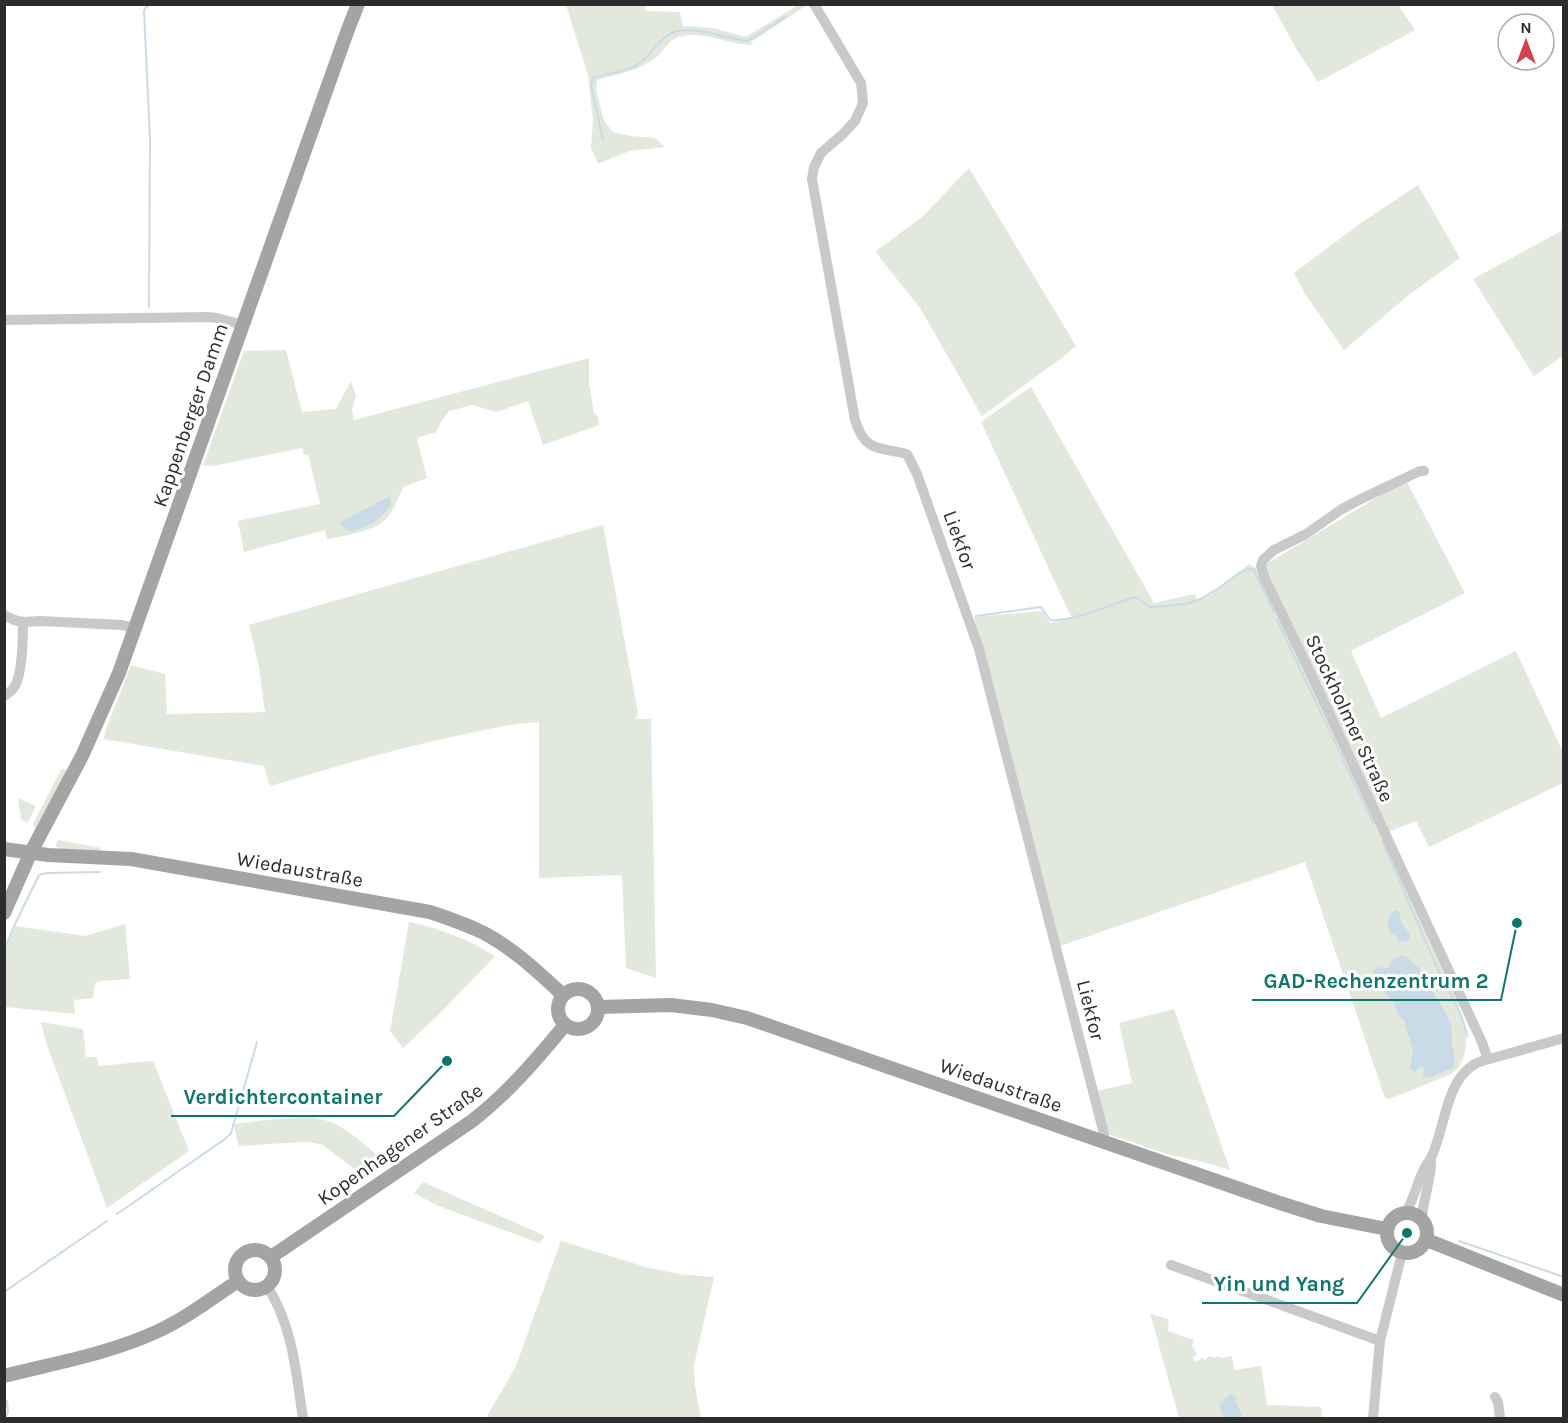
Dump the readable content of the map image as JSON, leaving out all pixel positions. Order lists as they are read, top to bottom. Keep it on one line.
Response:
{"streets":{"main road":["Kappenberger Damm","Wiedaustraße","Kopenhagener Straße"],"street":["Liekfor","Stockholmer Straße"]},"crossings":[["Kappenberger Damm","Wiedaustraße"],["Liekfor","Wiedaustraße"],["Wiedaustraße","Kopenhagener Straße"]],"places":["GAD-Rechenzentrum 2","Verdichtercontainer","Yin und Yang"],"north":"top"}
